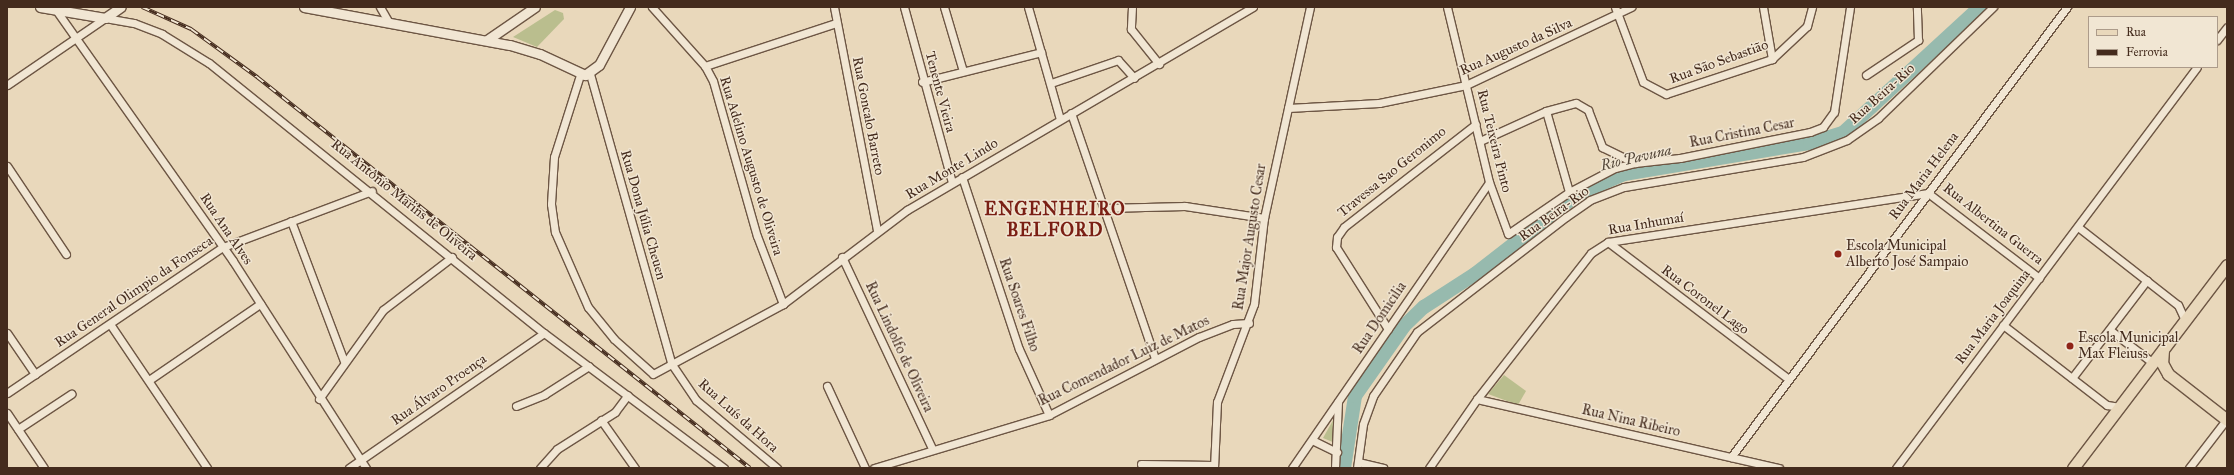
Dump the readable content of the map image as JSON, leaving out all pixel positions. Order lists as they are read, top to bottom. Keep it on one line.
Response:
{"streets":{"main road":["Rua Antônio Marins de Oliveira"],"street":["Rua Augusto da Silva","Rua São Sebastião","Tenente Vieira","Rua Beira-Rio","Rua Goncalo Barreto","Rua Cristina Cesar","Rua Teixeira Pinto","Rua Adelino Augusto de Oliveira","Rua Monte Lindo","Travessa Sao Geronimo","Rua Maria Helena","Rua Dona Júlia Cheuen","Rua Inhumaí","Rua Albertina Guerra","Rua Ana Alves","Rua Major Augusto Cesar","Rua General Olimpio da Fonseca","Rua Coronel Lago","Rua Soares Filho","Rua Maria Joaquina","Rua Domicilia","Rua Lindolfo de Oliveira","Rua Comendador Luiz de Matos","Rua Álvaro Proença","Rua Luís da Hora","Rua Nina Ribeiro"]},"crossings":[["Rua Augusto da Silva","Rua São Sebastião"],["Rua Augusto da Silva","Rua Teixeira Pinto"],["Rua Augusto da Silva","Rua Major Augusto Cesar"],["Tenente Vieira","Rua Monte Lindo"],["Rua Goncalo Barreto","Rua Monte Lindo"],["Rua Cristina Cesar","Rua Teixeira Pinto"],["Rua Teixeira Pinto","Travessa Sao Geronimo"],["Rua Teixeira Pinto","Rua Domicilia"],["Rua Adelino Augusto de Oliveira","Rua Monte Lindo"],["Rua Monte Lindo","Rua Dona Júlia Cheuen"],["Rua Monte Lindo","Rua Soares Filho"],["Rua Monte Lindo","Rua Lindolfo de Oliveira"],["Rua Monte Lindo","Rua Luís da Hora"],["Travessa Sao Geronimo","Rua Domicilia"],["Rua Maria Helena","Rua Inhumaí"],["Rua Maria Helena","Rua Albertina Guerra"],["Rua Maria Helena","Rua Coronel Lago"],["Rua Maria Helena","Rua Nina Ribeiro"],["Rua Antônio Marins de Oliveira","Rua Ana Alves"],["Rua Antônio Marins de Oliveira","Rua General Olimpio da Fonseca"],["Rua Antônio Marins de Oliveira","Rua Álvaro Proença"],["Rua Dona Júlia Cheuen","Rua Luís da Hora"],["Rua Inhumaí","Rua Albertina Guerra"],["Rua Inhumaí","Rua Coronel Lago"],["Rua Inhumaí","Rua Nina Ribeiro"],["Rua Albertina Guerra","Rua Maria Joaquina"],["Rua Ana Alves","Rua General Olimpio da Fonseca"],["Rua Ana Alves","Rua Álvaro Proença"],["Rua Major Augusto Cesar","Rua Comendador Luiz de Matos"],["Rua Soares Filho","Rua Comendador Luiz de Matos"],["Rua Lindolfo de Oliveira","Rua Comendador Luiz de Matos"]],"districts":["ENGENHEIRO BELFORD"],"water":["Rio Pavuna"],"places":["Escola Municipal Alberto José Sampaio","Escola Municipal Max Fleiuss"],"legend":["Rua","Ferrovia"]}
